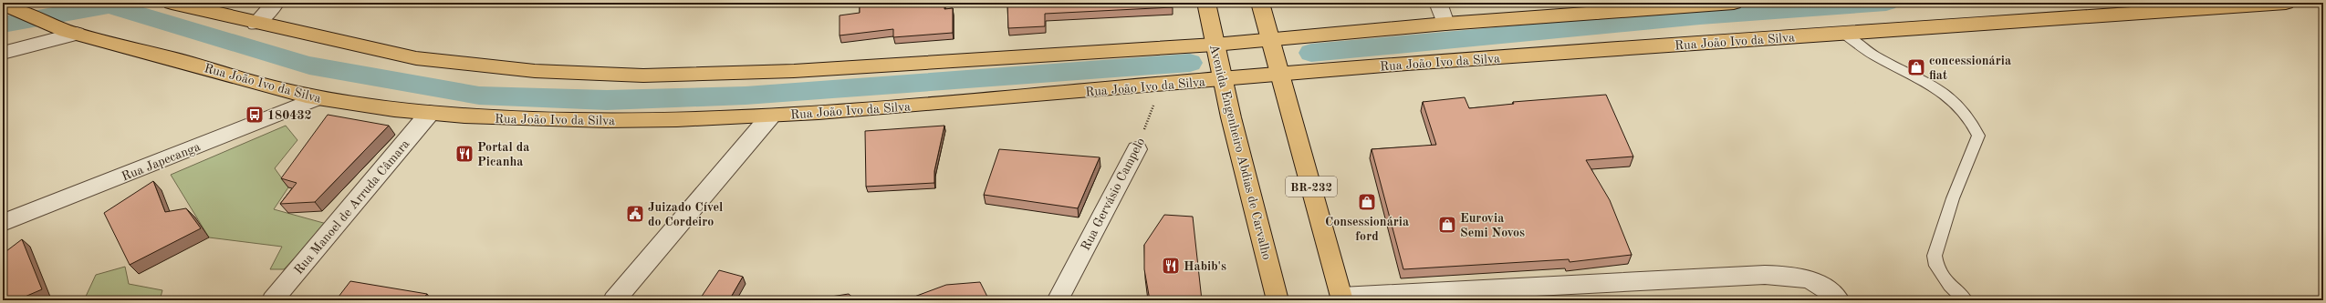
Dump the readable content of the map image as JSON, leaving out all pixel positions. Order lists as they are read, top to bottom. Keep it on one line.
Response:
{"streets":{"main road":["Rua João Ivo da Silva","Avenida Engenheiro Abdias de Carvalho","BR-232"],"street":["Rua Japecanga","Rua Gervásio Campelo","Rua Manoel de Arruda Câmara"]},"crossings":[["Rua João Ivo da Silva","Avenida Engenheiro Abdias de Carvalho"],["Rua João Ivo da Silva","Rua Japecanga"],["Rua João Ivo da Silva","BR-232"],["Rua João Ivo da Silva","Rua Gervásio Campelo"],["Rua João Ivo da Silva","Rua Manoel de Arruda Câmara"]],"places":{"shop":["concessionária fiat","Consessionária ford","Eurovia Semi Novos"],"bus stop":["180432"],"restaurant":["Portal da Picanha","Habib's"],"public building":["Juizado Cível do Cordeiro"]}}
